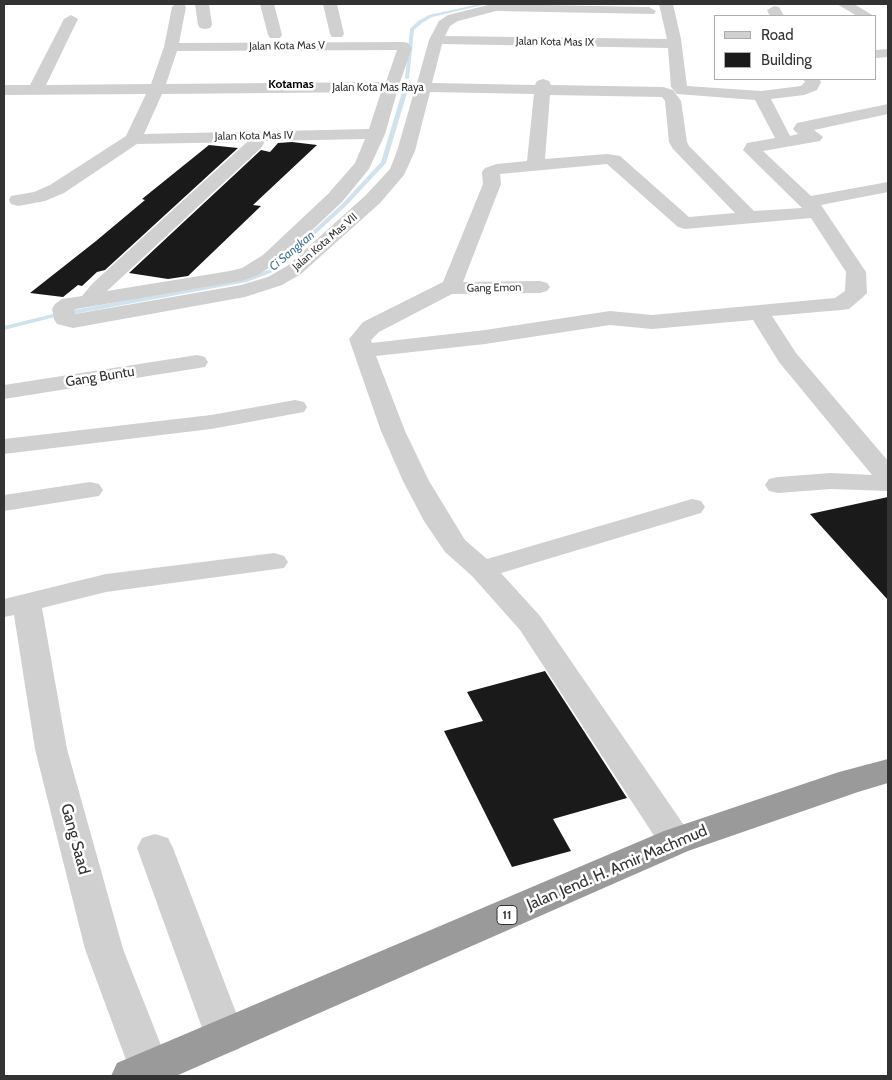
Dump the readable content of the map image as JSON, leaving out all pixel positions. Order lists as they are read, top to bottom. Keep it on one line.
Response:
{"streets":{"highway":["Jalan Jend. H. Amir Machmud","11"],"street":["Jalan Kota Mas IX","Jalan Kota Mas V","Jalan Kota Mas Raya","Jalan Kota Mas IV","Jalan Kota Mas VII","Gang Emon","Gang Buntu","Gang Saad"]},"crossings":[["Jalan Kota Mas IX","Jalan Kota Mas VII"],["Jalan Kota Mas V","Jalan Kota Mas Raya"],["Jalan Kota Mas Raya","Jalan Kota Mas VII"],["Gang Saad","Jalan Jend. H. Amir Machmud"]],"districts":["Kotamas"],"water":["Ci Sangkan"],"legend":["Road","Building"]}
